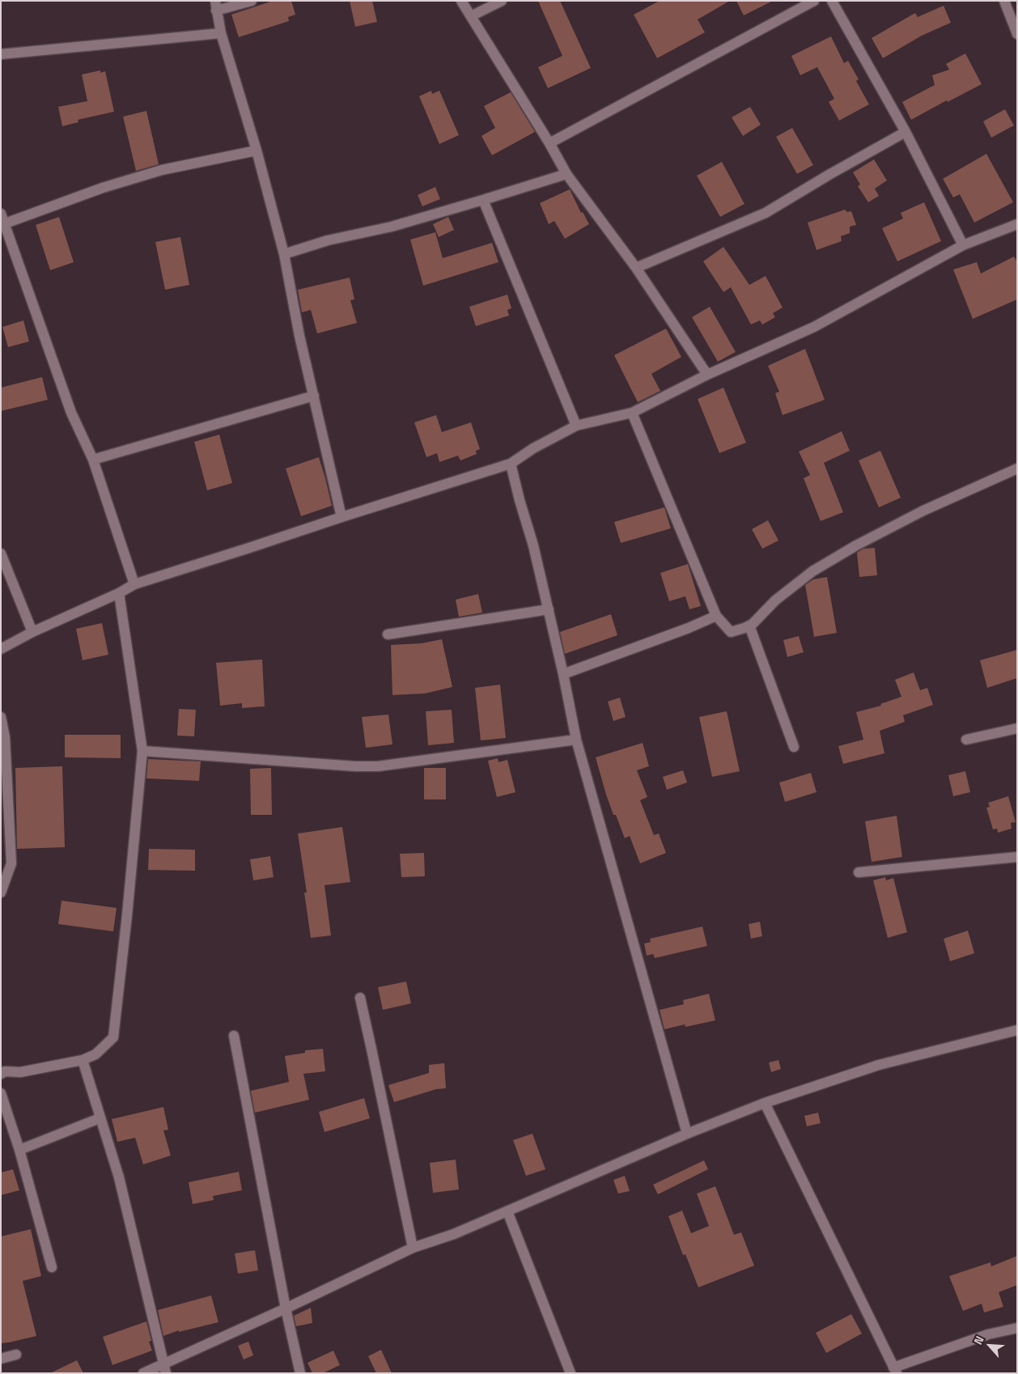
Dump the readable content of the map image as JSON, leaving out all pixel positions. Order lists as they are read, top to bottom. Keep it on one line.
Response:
{"north":"top left"}
